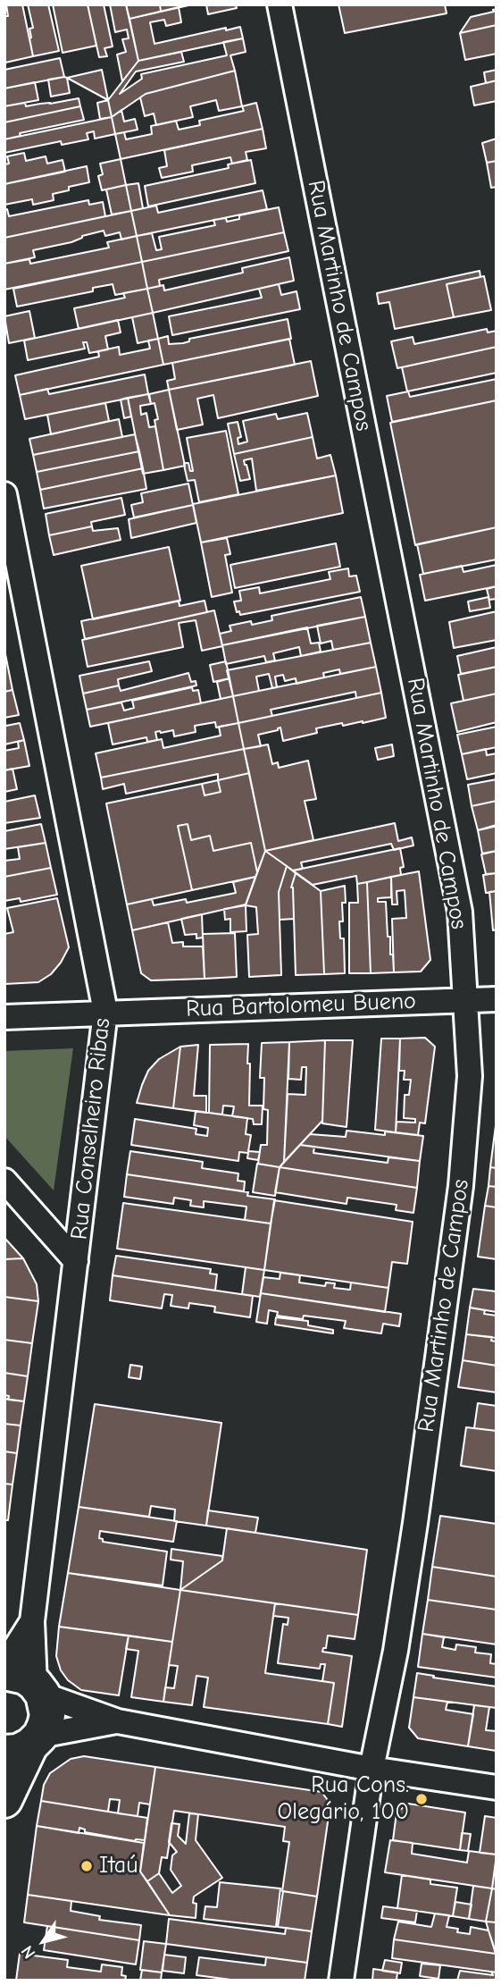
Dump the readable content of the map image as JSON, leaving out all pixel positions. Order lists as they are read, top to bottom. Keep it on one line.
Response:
{"streets":{"street":["Rua Martinho de Campos","Rua Bartolomeu Bueno","Rua Conselheiro Ribas"]},"crossings":[["Rua Martinho de Campos","Rua Bartolomeu Bueno"],["Rua Bartolomeu Bueno","Rua Conselheiro Ribas"]],"places":["Rua Cons. Olegário, 100","Itaú"],"north":"bottom left"}
